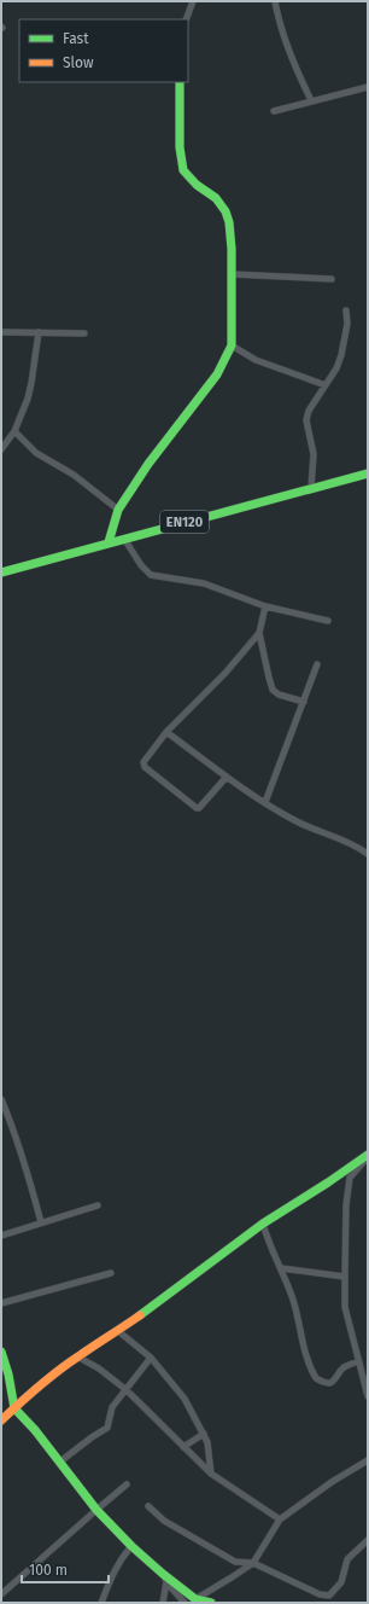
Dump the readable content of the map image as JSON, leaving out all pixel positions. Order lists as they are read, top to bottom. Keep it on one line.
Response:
{"streets":{"main road":["EN120"]},"legend":["Fast","Slow"],"scale_bar":"100 m"}
